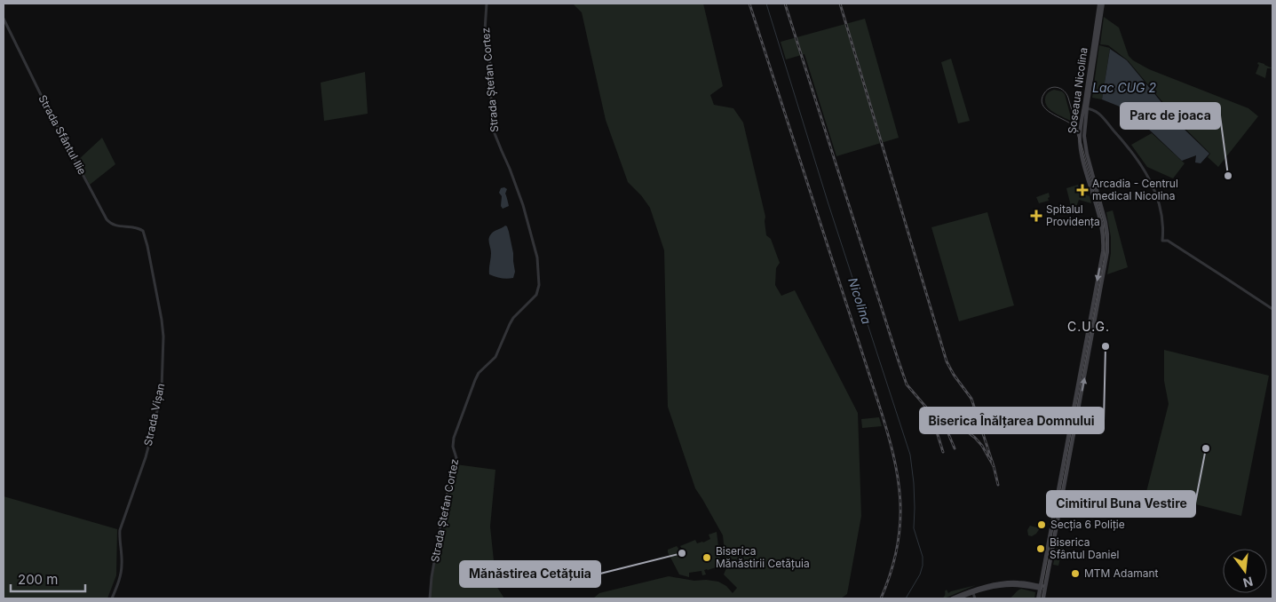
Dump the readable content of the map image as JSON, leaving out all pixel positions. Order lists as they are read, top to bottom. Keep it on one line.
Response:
{"streets":{"main road":["Șoseaua Nicolina"],"street":["Strada Ștefan Cortez","Strada Sfântul Ilie","Strada Vișan"]},"crossings":[["Strada Sfântul Ilie","Strada Vișan"]],"districts":["C.U.G."],"water":["Lac CUG 2","Nicolina"],"places":{"other":["Parc de joaca","Biserica Înălțarea Domnului","Cimitirul Buna Vestire","Secția 6 Poliție","Biserica Sfântul Daniel","Mănăstirea Cetățuia","Biserica Mănăstirii Cetățuia","MTM Adamant"],"health":["Arcadia - Centrul medical Nicolina","Spitalul Providența"]},"scale_bar":"200 m","north":"bottom"}
